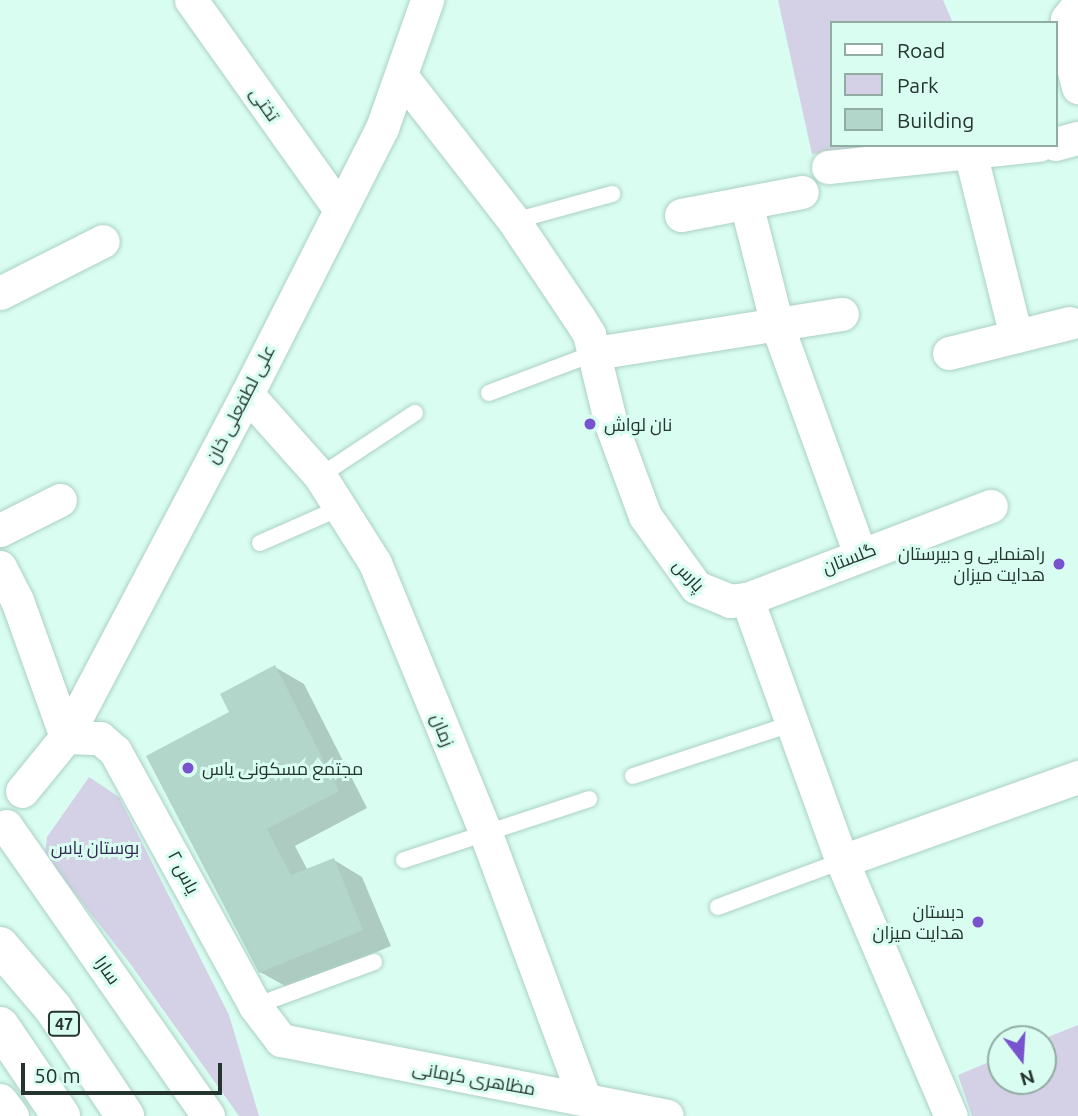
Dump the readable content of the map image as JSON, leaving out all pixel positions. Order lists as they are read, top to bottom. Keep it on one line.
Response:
{"streets":{"highway":["47"],"street":["تختی","علی لطفعلی خان","گلستان","پارس","زمان","یاس ۲","سارا","مظاهری کرمانی"]},"crossings":[["تختی","علی لطفعلی خان"],["علی لطفعلی خان","پارس"],["علی لطفعلی خان","زمان"],["علی لطفعلی خان","یاس ۲"],["گلستان","پارس"],["زمان","مظاهری کرمانی"],["یاس ۲","مظاهری کرمانی"]],"parks":["بوستان یاس"],"places":["نان لواش","راهنمایی و دبیرستان هدایت میزان","مجتمع مسکونی یاس","دبستان هدایت میزان"],"legend":["Road","Park","Building"],"scale_bar":"50 m","north":"bottom"}
